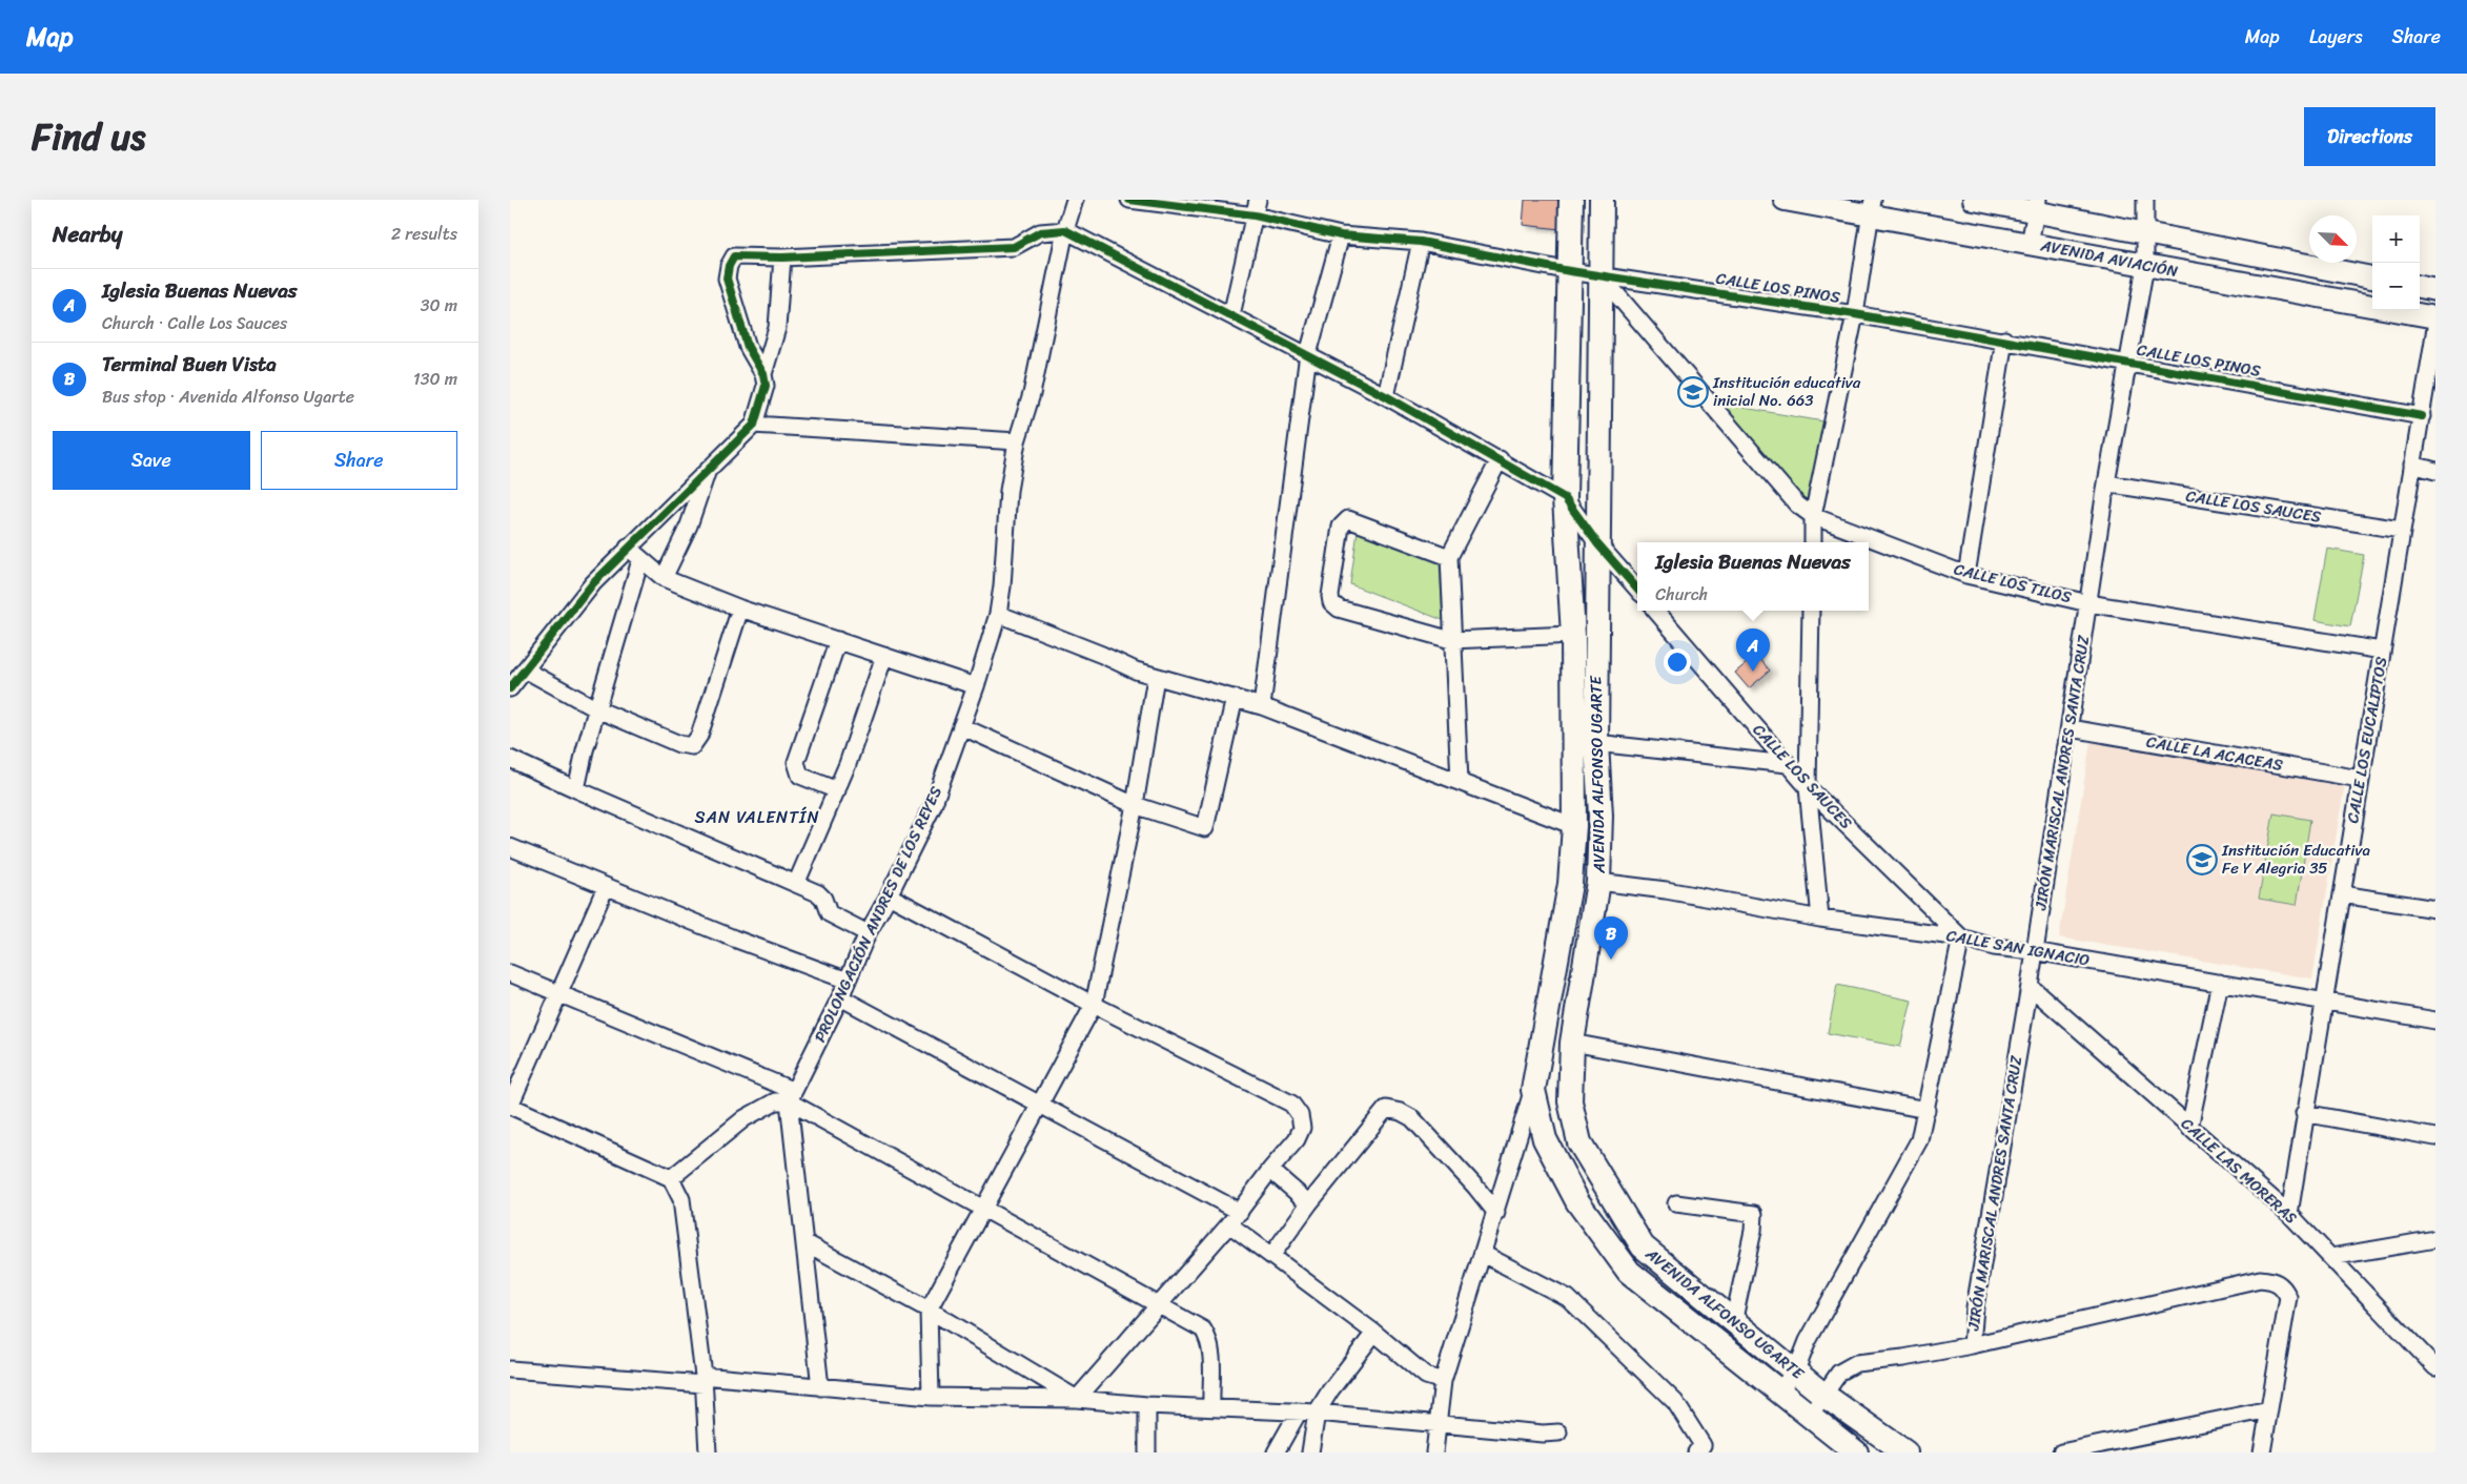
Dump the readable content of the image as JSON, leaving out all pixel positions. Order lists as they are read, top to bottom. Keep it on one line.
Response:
{"streets":{"main road":["AVENIDA ALFONSO UGARTE"],"street":["AVENIDA AVIACIÓN","CALLE LOS PINOS","CALLE LOS SAUCES","CALLE LOS TILOS","CALLE LOS EUCALIPTOS","CALLE LA ACACEAS","JIRÓN MARISCAL ANDRES SANTA CRUZ","PROLONGACIÓN ANDRES DE LOS REYES","CALLE SAN IGNACIO","CALLE LAS MORERAS"]},"crossings":[["AVENIDA AVIACIÓN","JIRÓN MARISCAL ANDRES SANTA CRUZ"],["CALLE LOS PINOS","CALLE LOS TILOS"],["CALLE LOS PINOS","CALLE LOS EUCALIPTOS"],["CALLE LOS PINOS","JIRÓN MARISCAL ANDRES SANTA CRUZ"],["CALLE LOS PINOS","AVENIDA ALFONSO UGARTE"],["CALLE LOS SAUCES","CALLE LOS EUCALIPTOS"],["CALLE LOS SAUCES","JIRÓN MARISCAL ANDRES SANTA CRUZ"],["CALLE LOS SAUCES","CALLE SAN IGNACIO"],["CALLE LOS TILOS","CALLE LOS EUCALIPTOS"],["CALLE LOS TILOS","JIRÓN MARISCAL ANDRES SANTA CRUZ"],["CALLE LOS TILOS","AVENIDA ALFONSO UGARTE"],["CALLE LOS EUCALIPTOS","CALLE LA ACACEAS"],["CALLE LOS EUCALIPTOS","CALLE SAN IGNACIO"],["CALLE LOS EUCALIPTOS","CALLE LAS MORERAS"],["CALLE LA ACACEAS","JIRÓN MARISCAL ANDRES SANTA CRUZ"],["JIRÓN MARISCAL ANDRES SANTA CRUZ","CALLE SAN IGNACIO"],["JIRÓN MARISCAL ANDRES SANTA CRUZ","CALLE LAS MORERAS"],["AVENIDA ALFONSO UGARTE","CALLE SAN IGNACIO"]],"districts":["SAN VALENTÍN"],"places":{"school or university":["Institución educativa inicial No. 663","Institución Educativa Fe Y Alegria 35"]},"north":"bottom right","page":{"header":"Map","nav":["Map","Layers","Share"],"title":"Find us","buttons":["Directions",["Save","Share"]],"heading":["Nearby","2 results"],"map_buttons":["+","−"],"list":[{"mark":"A","name":"Iglesia Buenas Nuevas","note":"Church · Calle Los Sauces","value":"30 m"},{"mark":"B","name":"Terminal Buen Vista","note":"Bus stop · Avenida Alfonso Ugarte","value":"130 m"}],"popup":["Iglesia Buenas Nuevas","Church"],"pins":["A","B"]}}
